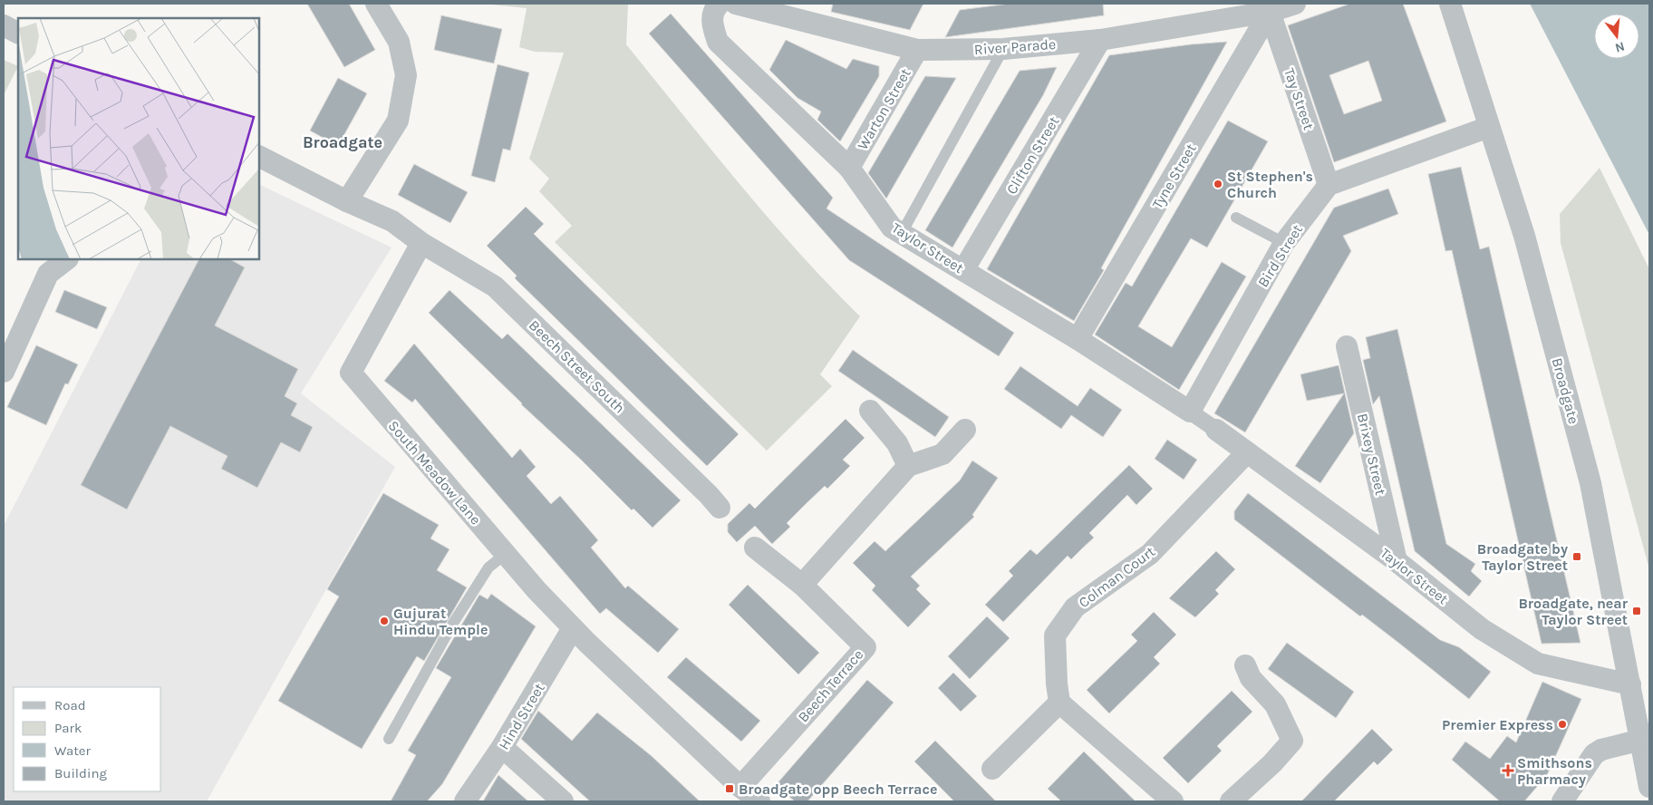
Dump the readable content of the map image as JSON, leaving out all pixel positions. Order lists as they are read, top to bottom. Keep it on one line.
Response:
{"streets":{"street":["River Parade","Tay Street","Warton Street","Clifton Street","Tyne Street","Taylor Street","Bird Street","Beech Street South","Broadgate","Brixey Street","South Meadow Lane","Colman Court","Beech Terrace","Hind Street"]},"crossings":[["River Parade","Tay Street"],["River Parade","Warton Street"],["River Parade","Clifton Street"],["River Parade","Tyne Street"],["Tay Street","Tyne Street"],["Tay Street","Bird Street"],["Warton Street","Taylor Street"],["Clifton Street","Taylor Street"],["Tyne Street","Taylor Street"],["Taylor Street","Bird Street"],["Taylor Street","Broadgate"],["Taylor Street","Brixey Street"],["Taylor Street","Colman Court"],["Beech Street South","South Meadow Lane"],["South Meadow Lane","Beech Terrace"],["South Meadow Lane","Hind Street"]],"districts":["Broadgate"],"places":{"other":["St Stephen's Church","Gujurat Hindu Temple","Premier Express"],"transit":["Broadgate by Taylor Street","Broadgate, near Taylor Street","Broadgate opp Beech Terrace"],"health":["Smithsons Pharmacy"]},"legend":["Road","Park","Water","Building"],"north":"bottom"}
